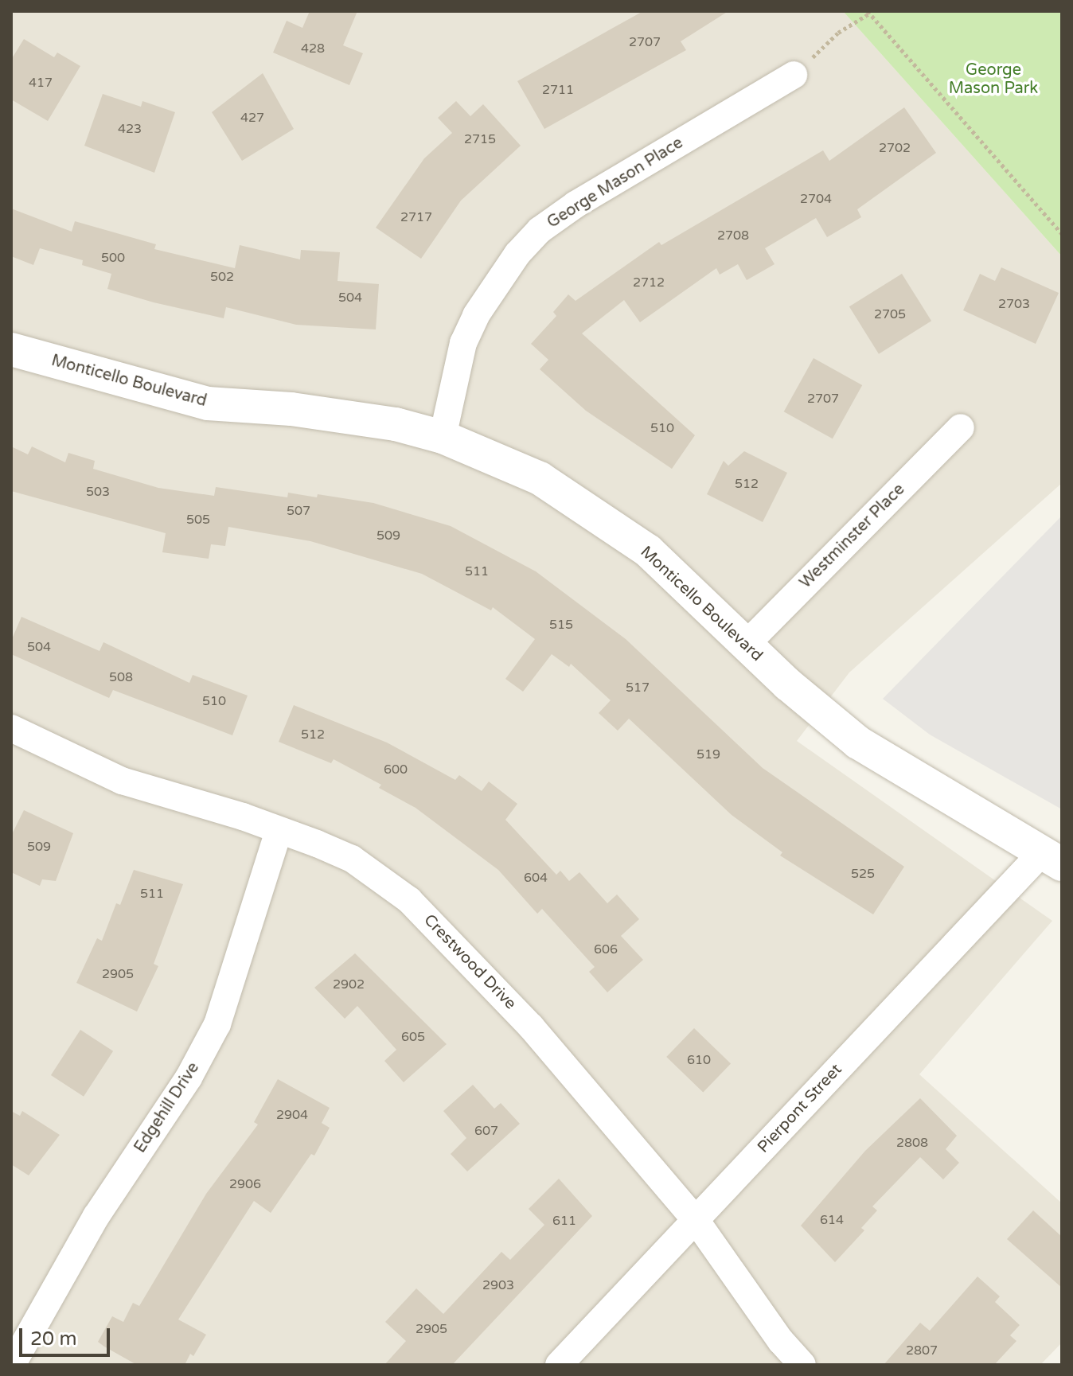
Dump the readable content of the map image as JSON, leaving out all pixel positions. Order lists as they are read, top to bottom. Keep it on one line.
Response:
{"streets":{"street":["George Mason Place","Monticello Boulevard","Westminster Place","Crestwood Drive","Edgehill Drive","Pierpont Street"]},"crossings":[["George Mason Place","Monticello Boulevard"],["Monticello Boulevard","Westminster Place"],["Monticello Boulevard","Pierpont Street"],["Crestwood Drive","Edgehill Drive"],["Crestwood Drive","Pierpont Street"]],"parks":["George Mason Park"],"house_numbers":["2707","428","417","2711","427","423","2715","2702","2704","2717","2708","500","502","2712","504","2703","2705","2707","510","512","503","507","505","509","511","515","504","508","517","510","512","519","600","509","525","604","511","606","2905","2902","605","610","2904","607","2808","2906","614","611","2903","2905","2807"],"scale_bar":"20 m"}
